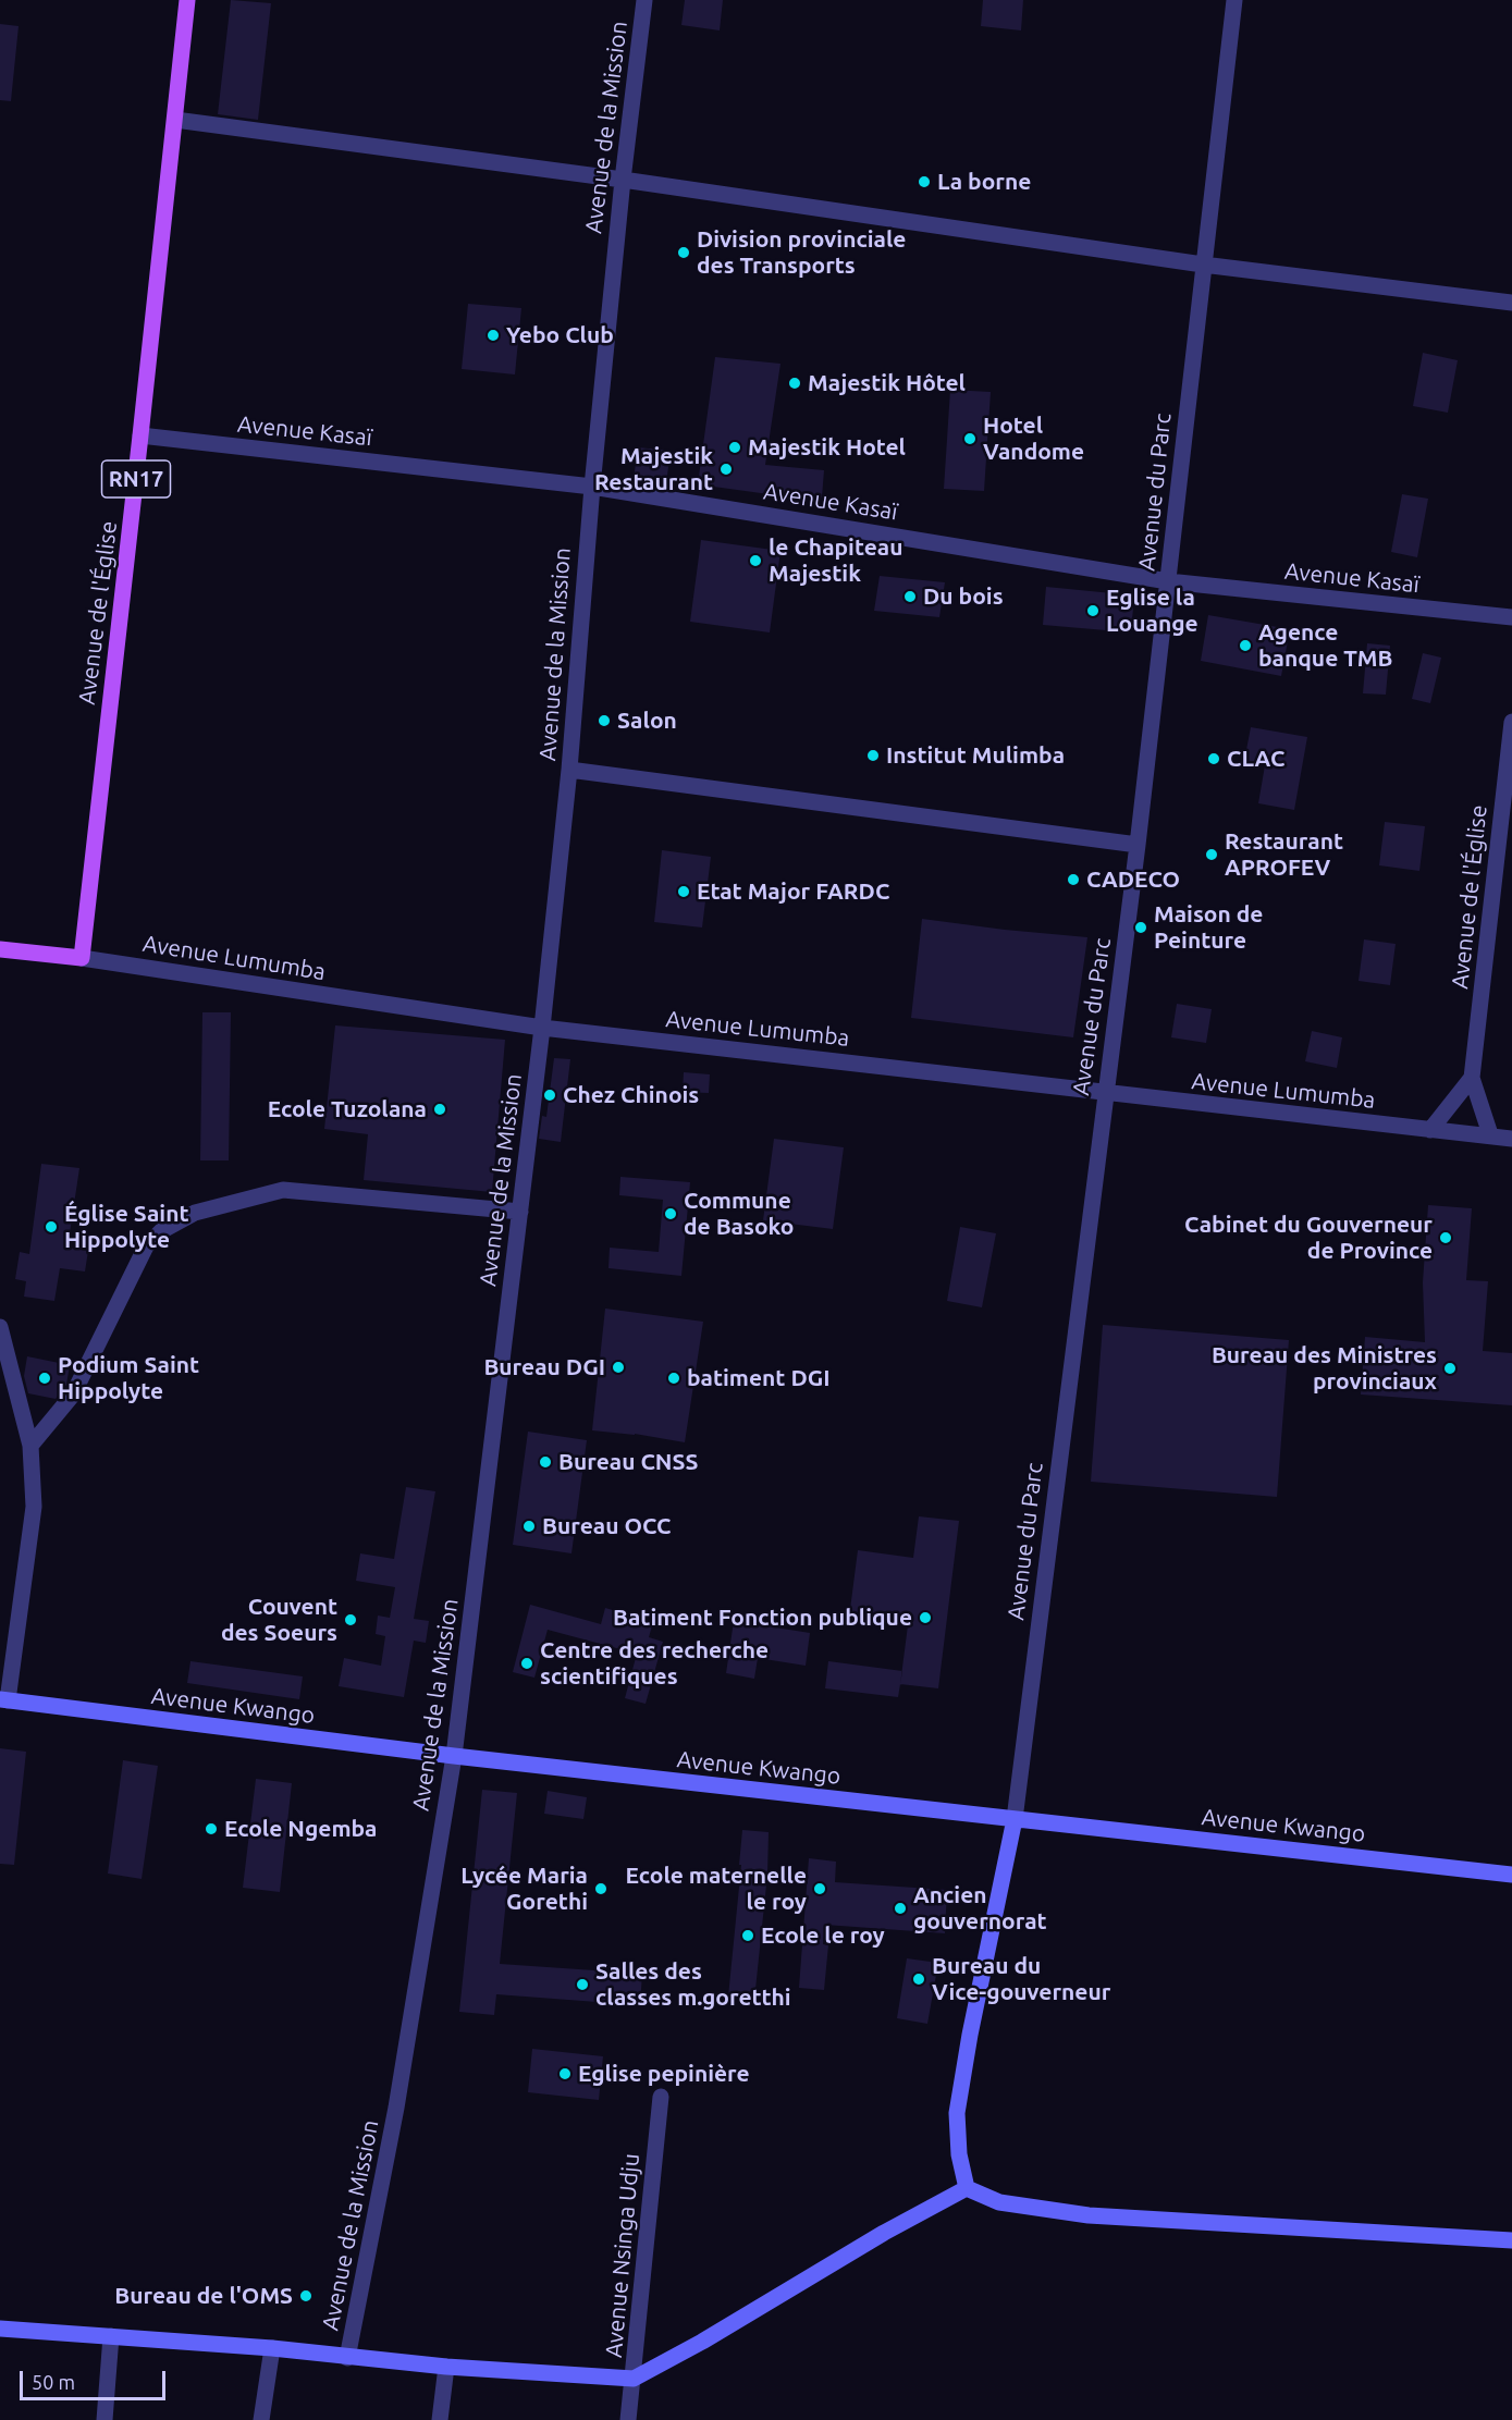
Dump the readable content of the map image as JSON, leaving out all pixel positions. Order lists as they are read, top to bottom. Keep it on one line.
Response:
{"streets":{"main road":["RN17","Avenue de l'Église","Avenue Lumumba"],"street":["Avenue de la Mission","Avenue Kasaï","Avenue du Parc","Avenue Kwango","Avenue Nsinga Udju"]},"crossings":[["Avenue de la Mission","Avenue Kasaï"],["Avenue de la Mission","Avenue Lumumba"],["Avenue de la Mission","Avenue Kwango"],["Avenue Kasaï","Avenue du Parc"],["Avenue Kasaï","Avenue de l'Église"],["Avenue du Parc","Avenue Lumumba"],["Avenue du Parc","Avenue Kwango"],["Avenue de l'Église","Avenue Lumumba"]],"places":["La borne","Division provinciale des Transports","Yebo Club","Majestik Hôtel","Hotel Vandome","Majestik Hotel","Majestik Restaurant","le Chapiteau Majestik","Du bois","Eglise la Louange","Agence banque TMB","Salon","Institut Mulimba","CLAC","Restaurant APROFEV","CADECO","Etat Major FARDC","Maison de Peinture","Chez Chinois","Ecole Tuzolana","Commune de Basoko","Église Saint Hippolyte","Cabinet du Gouverneur de Province","Bureau DGI","Bureau des Ministres provinciaux","Podium Saint Hippolyte","batiment DGI","Bureau CNSS","Bureau OCC","Batiment Fonction publique","Couvent des Soeurs","Centre des recherche scientifiques","Ecole Ngemba","Lycée Maria Gorethi","Ecole maternelle le roy","Ancien gouvernorat","Ecole le roy","Bureau du Vice-gouverneur","Salles des classes m.goretthi","Eglise pepinière","Bureau de l'OMS"],"scale_bar":"50 m"}
